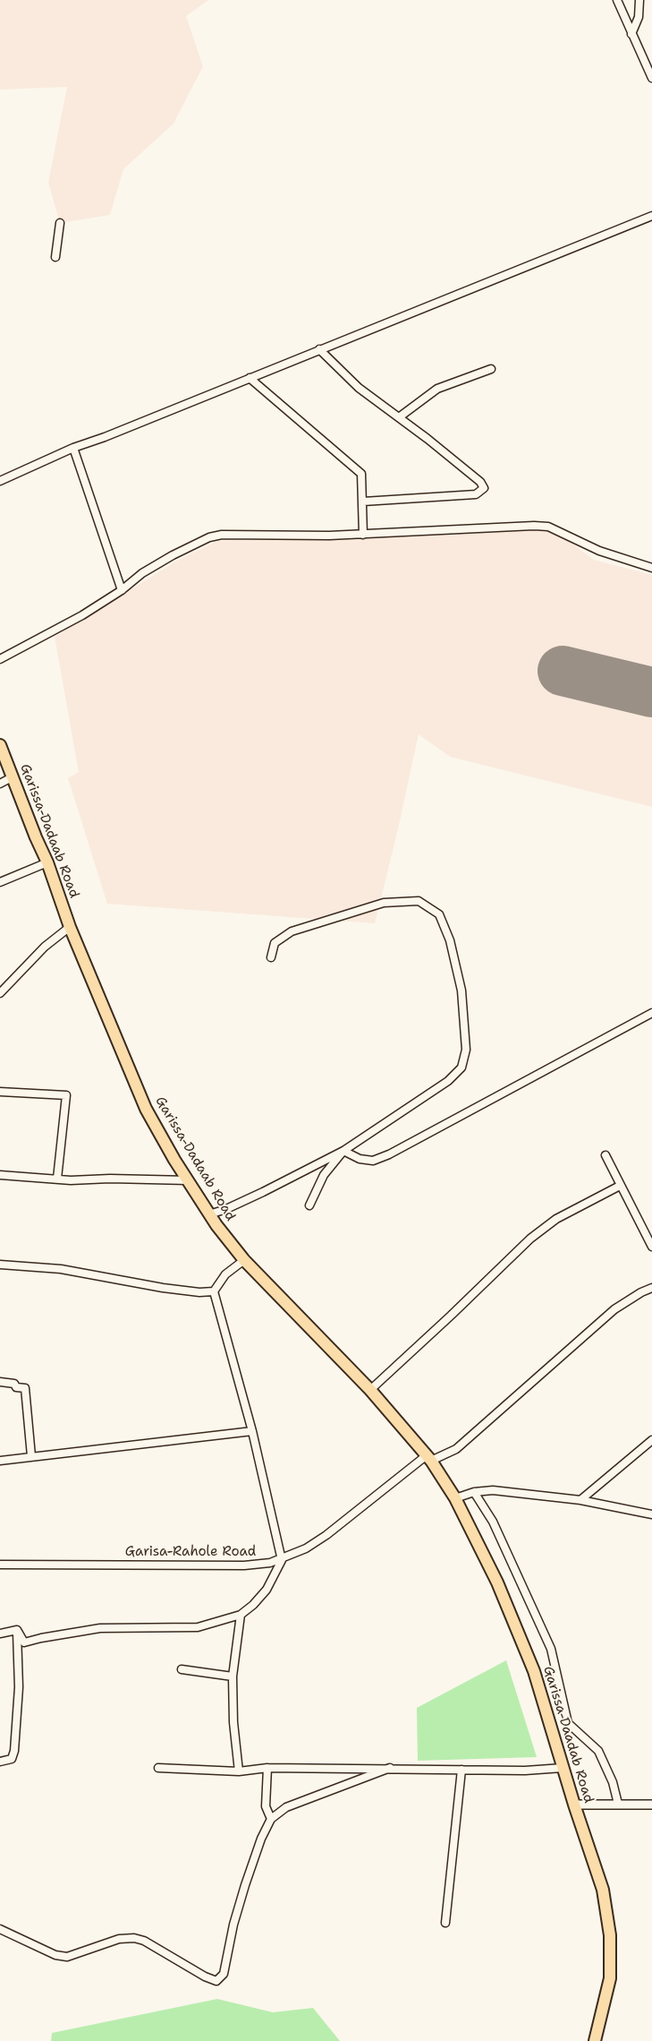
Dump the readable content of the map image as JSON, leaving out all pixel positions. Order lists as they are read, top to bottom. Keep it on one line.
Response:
{"streets":{"highway":["Garissa-Dadaab Road","Garissa-Daadab Road"],"street":["Garisa-Rahole Road"]},"crossings":[["Garissa-Dadaab Road","Garisa-Rahole Road"],["Garissa-Dadaab Road","Garissa-Daadab Road"],["Garisa-Rahole Road","Garissa-Daadab Road"]]}
